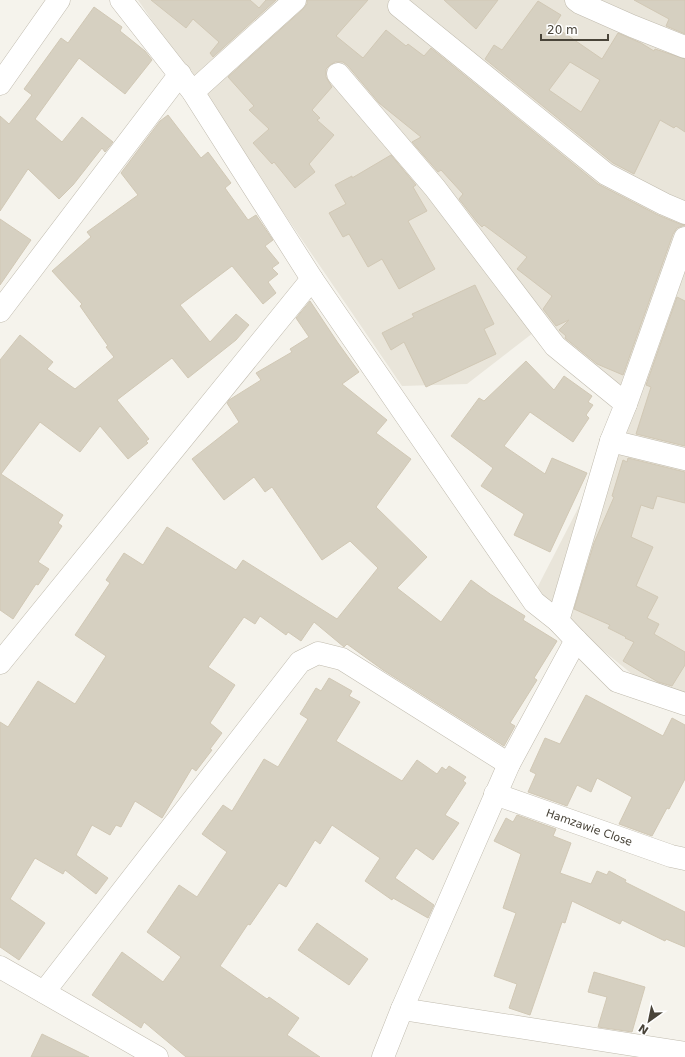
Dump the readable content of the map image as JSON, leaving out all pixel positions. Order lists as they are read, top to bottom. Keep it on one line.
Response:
{"streets":{"street":["Hamzawie Close"]},"scale_bar":"20 m","north":"bottom left"}
